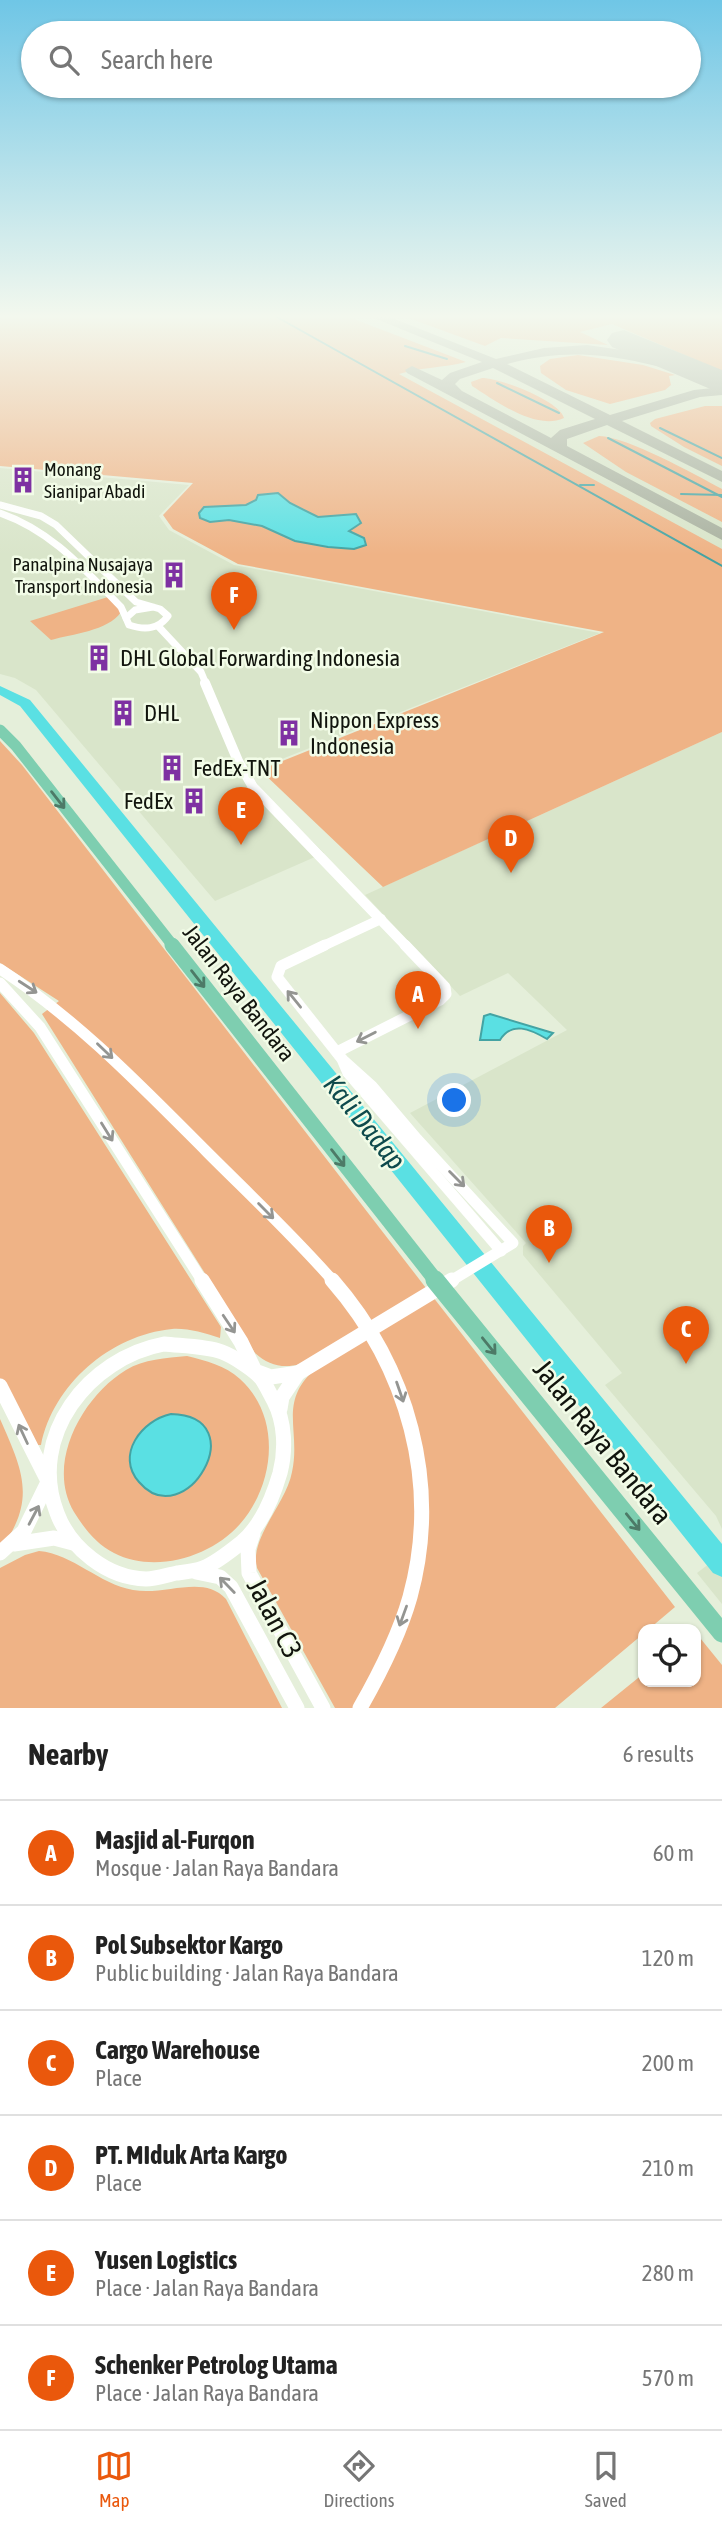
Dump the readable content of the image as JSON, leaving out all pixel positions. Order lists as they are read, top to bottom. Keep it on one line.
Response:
{"streets":{"main road":["Jalan Raya Bandara"],"street":["Jalan C3"]},"crossings":[["Jalan Raya Bandara","Jalan C3"]],"water":["Kali Dadap"],"places":{"building":["Monang Sianipar Abadi","Panalpina Nusajaya Transport Indonesia","DHL Global Forwarding Indonesia","DHL","Nippon Express Indonesia","FedEx-TNT","FedEx"]},"page":{"search":"Search here","pins":["F","E","D","A","B","C"],"heading":["Nearby","6 results"],"list":[{"mark":"A","name":"Masjid al-Furqon","note":"Mosque · Jalan Raya Bandara","value":"60 m"},{"mark":"B","name":"Pol Subsektor Kargo","note":"Public building · Jalan Raya Bandara","value":"120 m"},{"mark":"C","name":"Cargo Warehouse","note":"Place","value":"200 m"},{"mark":"D","name":"PT. MIduk Arta Kargo","note":"Place","value":"210 m"},{"mark":"E","name":"Yusen Logistics","note":"Place · Jalan Raya Bandara","value":"280 m"},{"mark":"F","name":"Schenker Petrolog Utama","note":"Place · Jalan Raya Bandara","value":"570 m"}],"nav":["Map","Directions","Saved"]}}
